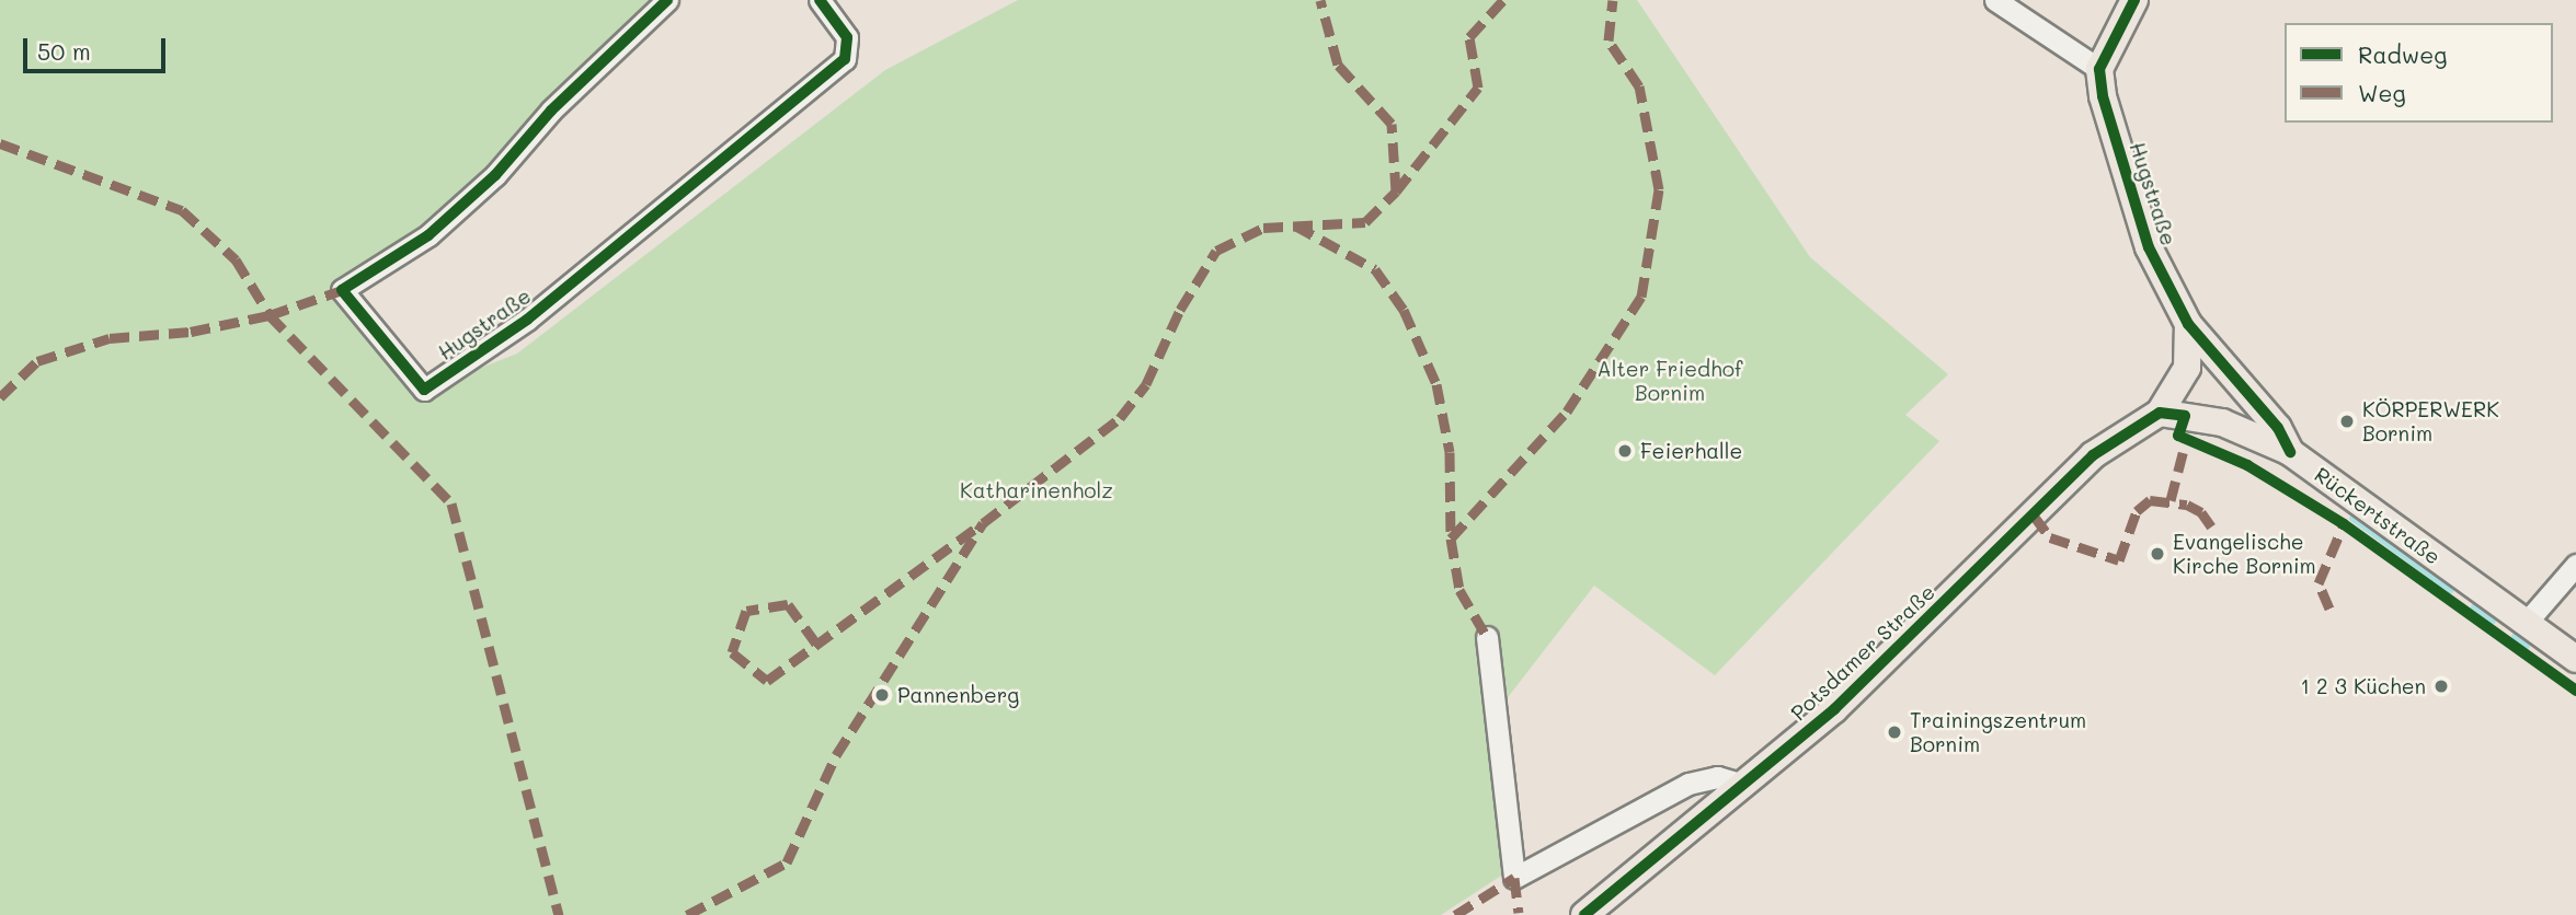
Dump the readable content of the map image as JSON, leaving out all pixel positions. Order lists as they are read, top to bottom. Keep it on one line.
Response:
{"streets":{"main road":["Hugstraße","Rückertstraße","Potsdamer Straße"]},"crossings":[["Hugstraße","Rückertstraße"],["Rückertstraße","Potsdamer Straße"]],"parks":["Alter Friedhof Bornim","Katharinenholz"],"places":["KÖRPERWERK Bornim","Feierhalle","Evangelische Kirche Bornim","1 2 3 Küchen","Pannenberg","Trainingszentrum Bornim"],"legend":["Radweg","Weg"],"scale_bar":"50 m"}
